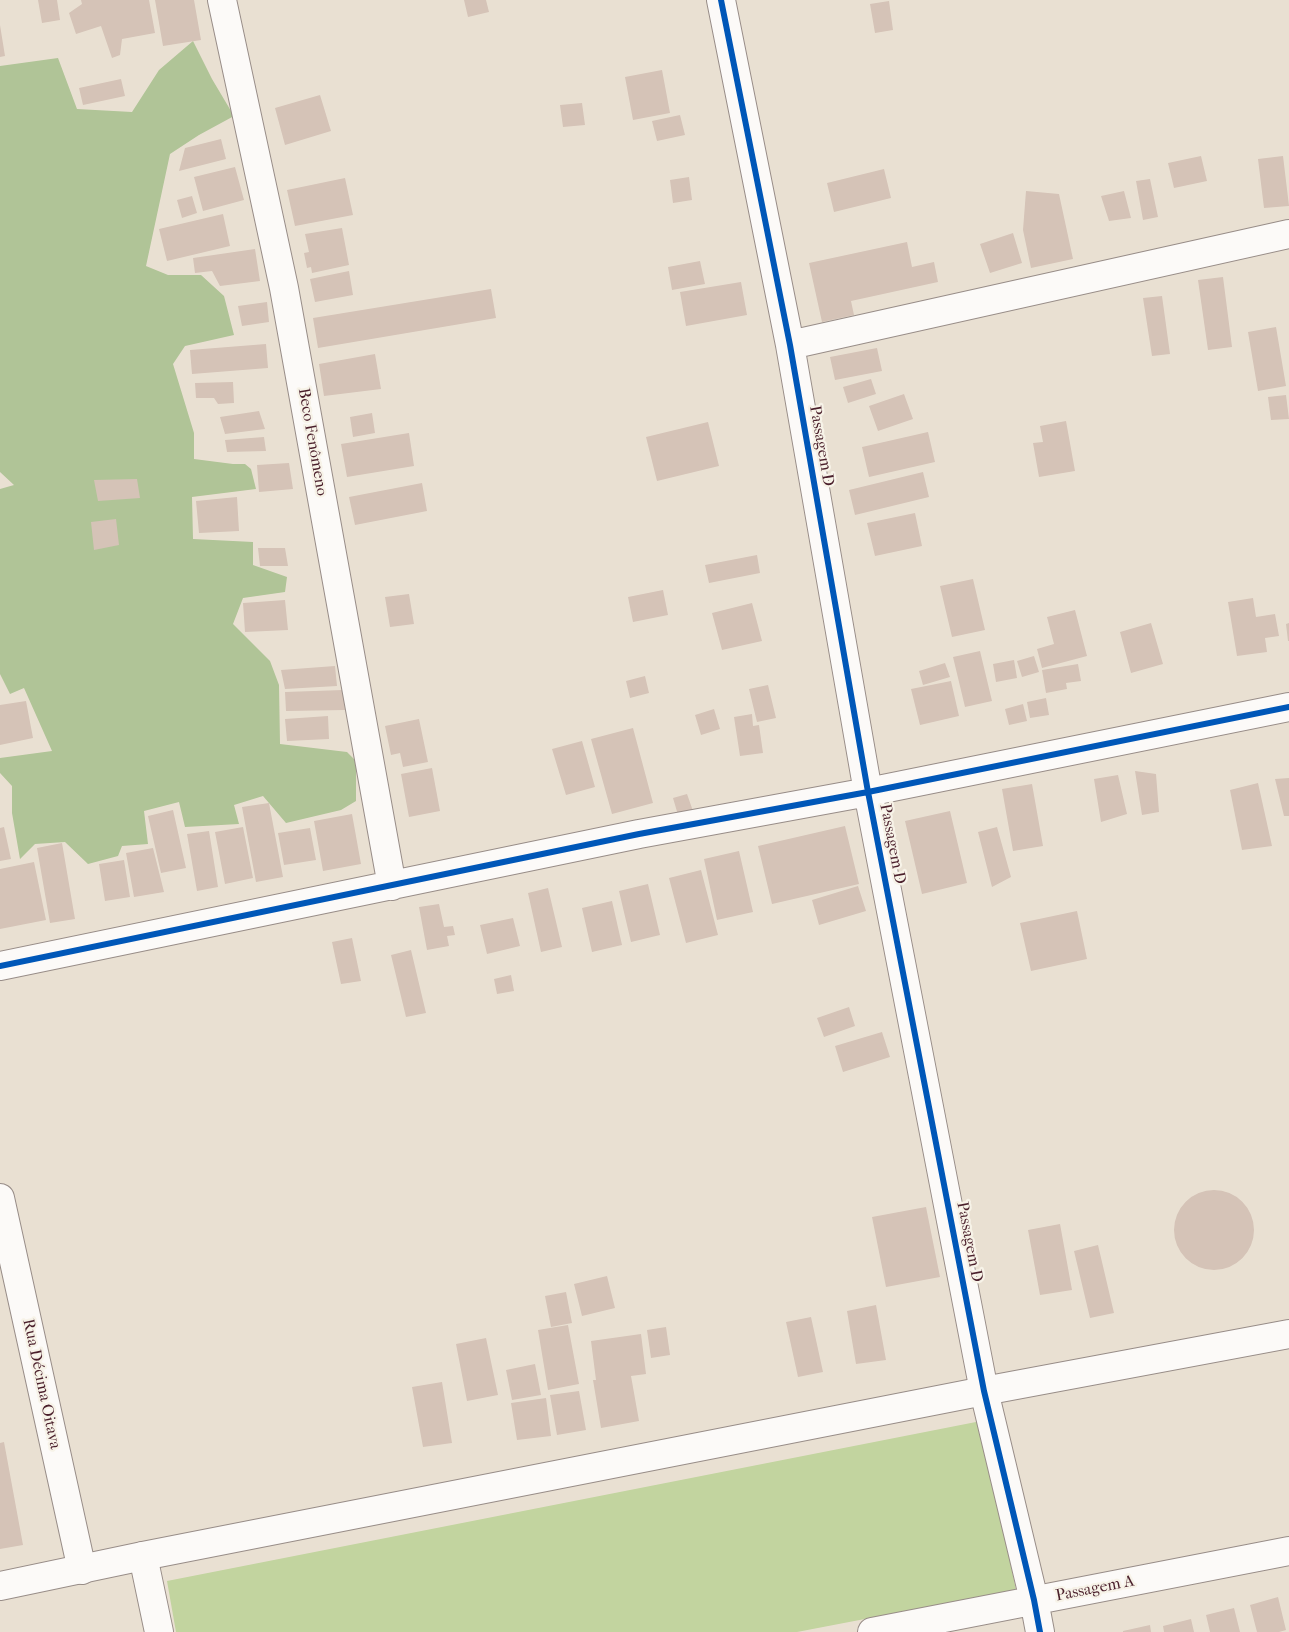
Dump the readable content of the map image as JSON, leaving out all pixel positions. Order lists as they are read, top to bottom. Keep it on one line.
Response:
{"streets":{"street":["Beco Fenômeno","Passagem D","Rua Décima Oitava","Passagem A"]},"crossings":[["Passagem D","Passagem A"]]}
